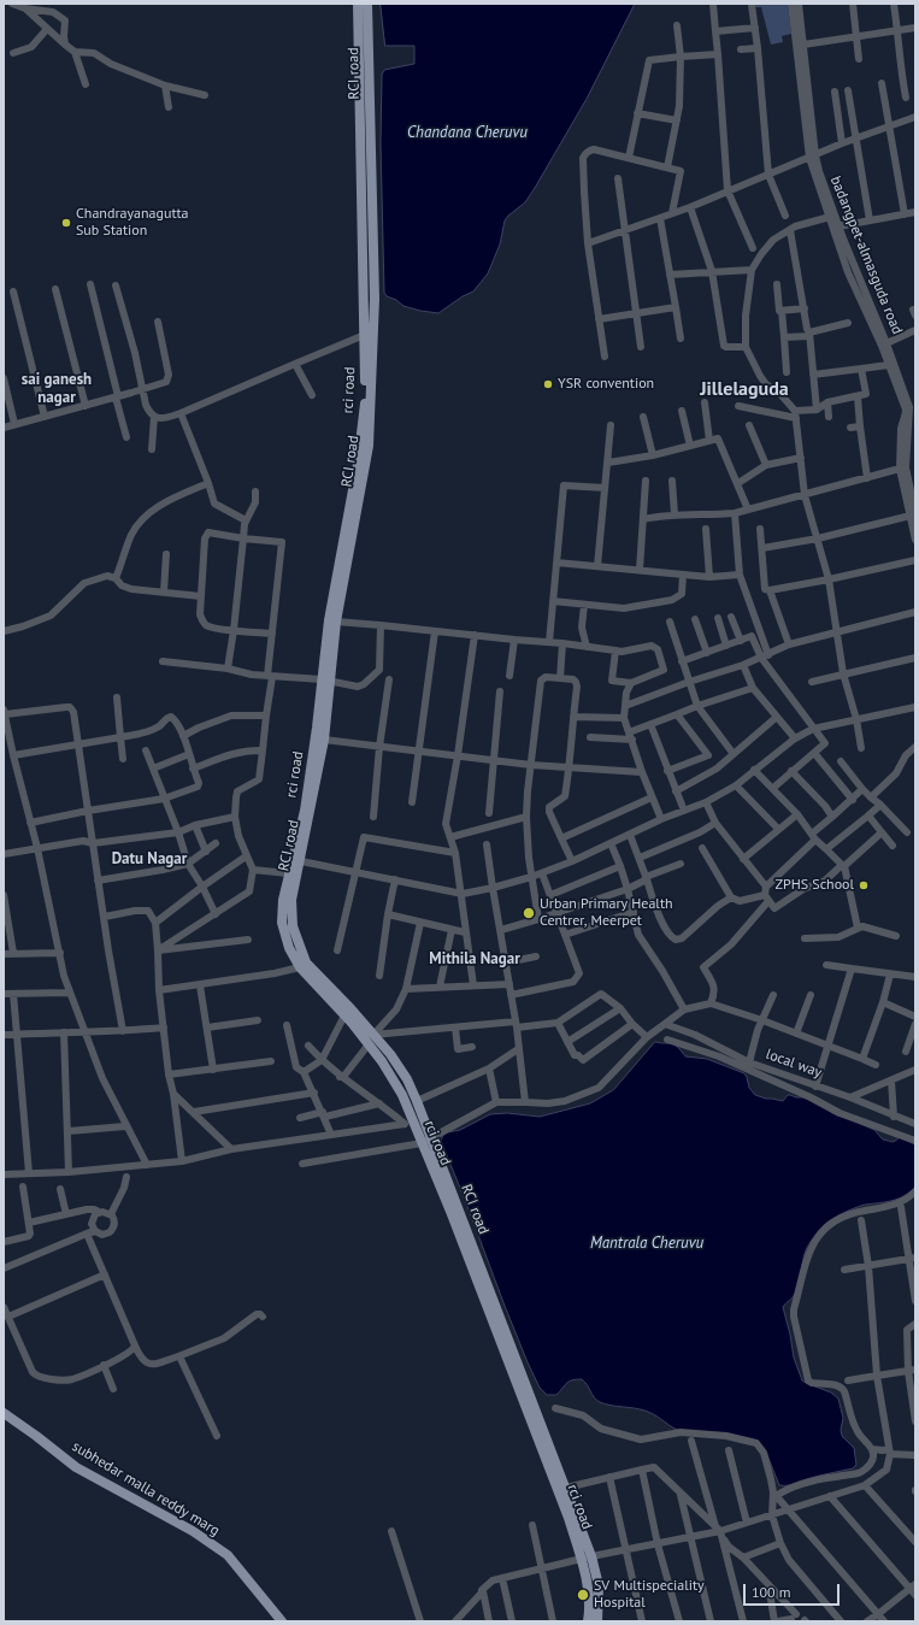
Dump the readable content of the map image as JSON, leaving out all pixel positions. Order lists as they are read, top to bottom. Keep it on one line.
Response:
{"streets":{"main road":["RCI road","rci road","subhedar malla reddy marg"],"street":["badangpet-almasguda road","local way"]},"crossings":[["RCI road","rci road"]],"districts":["sai ganesh nagar","Jillelaguda","Datu Nagar","Mithila Nagar"],"water":["Chandana Cheruvu","Mantrala Cheruvu"],"places":["Chandrayanagutta Sub Station","YSR convention","ZPHS School","Urban Primary Health Centrer, Meerpet","SV Multispeciality Hospital"],"scale_bar":"100 m"}
